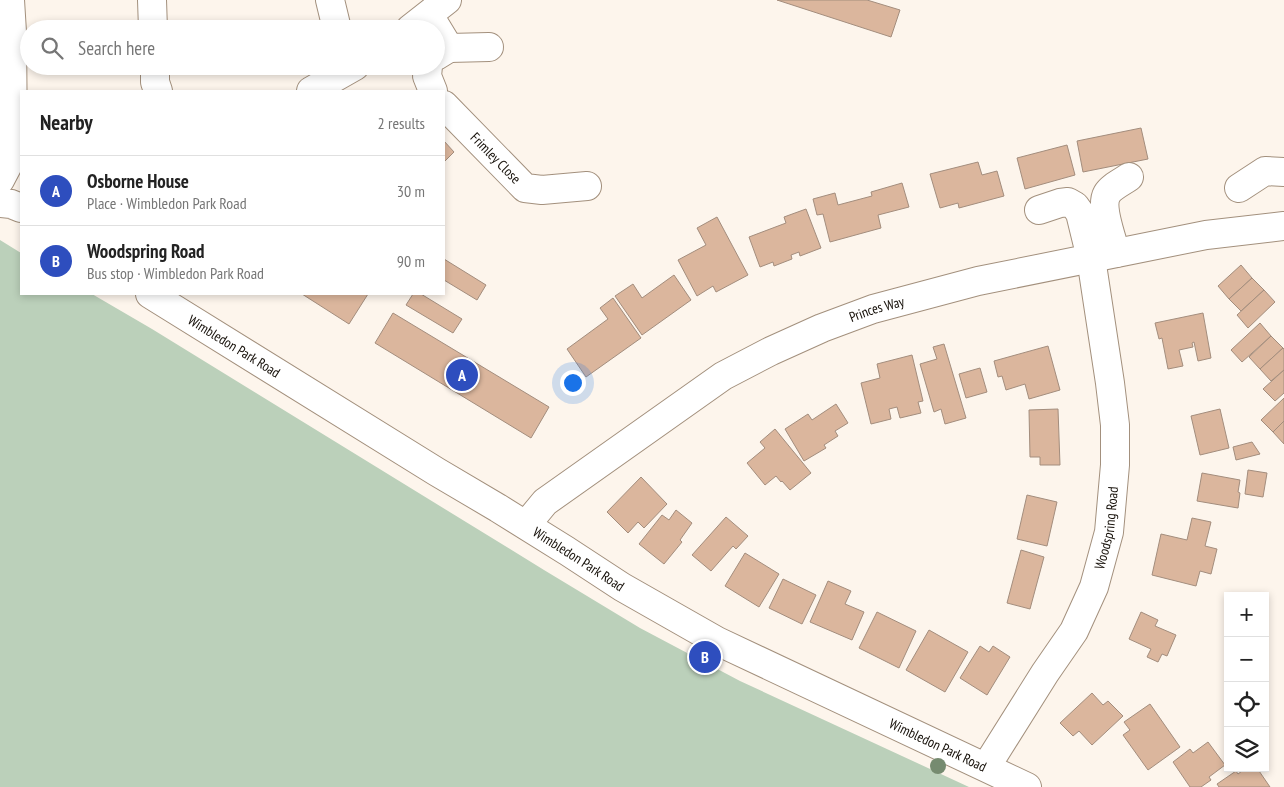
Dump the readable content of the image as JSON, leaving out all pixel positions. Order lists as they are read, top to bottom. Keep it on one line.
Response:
{"streets":{"street":["Frimley Close","Princes Way","Wimbledon Park Road","Woodspring Road"]},"crossings":[["Princes Way","Wimbledon Park Road"],["Princes Way","Woodspring Road"],["Wimbledon Park Road","Woodspring Road"]],"page":{"search":"Search here","heading":["Nearby","2 results"],"list":[{"mark":"A","name":"Osborne House","note":"Place · Wimbledon Park Road","value":"30 m"},{"mark":"B","name":"Woodspring Road","note":"Bus stop · Wimbledon Park Road","value":"90 m"}],"pins":["A","B"],"map_buttons":["+","−"]}}
